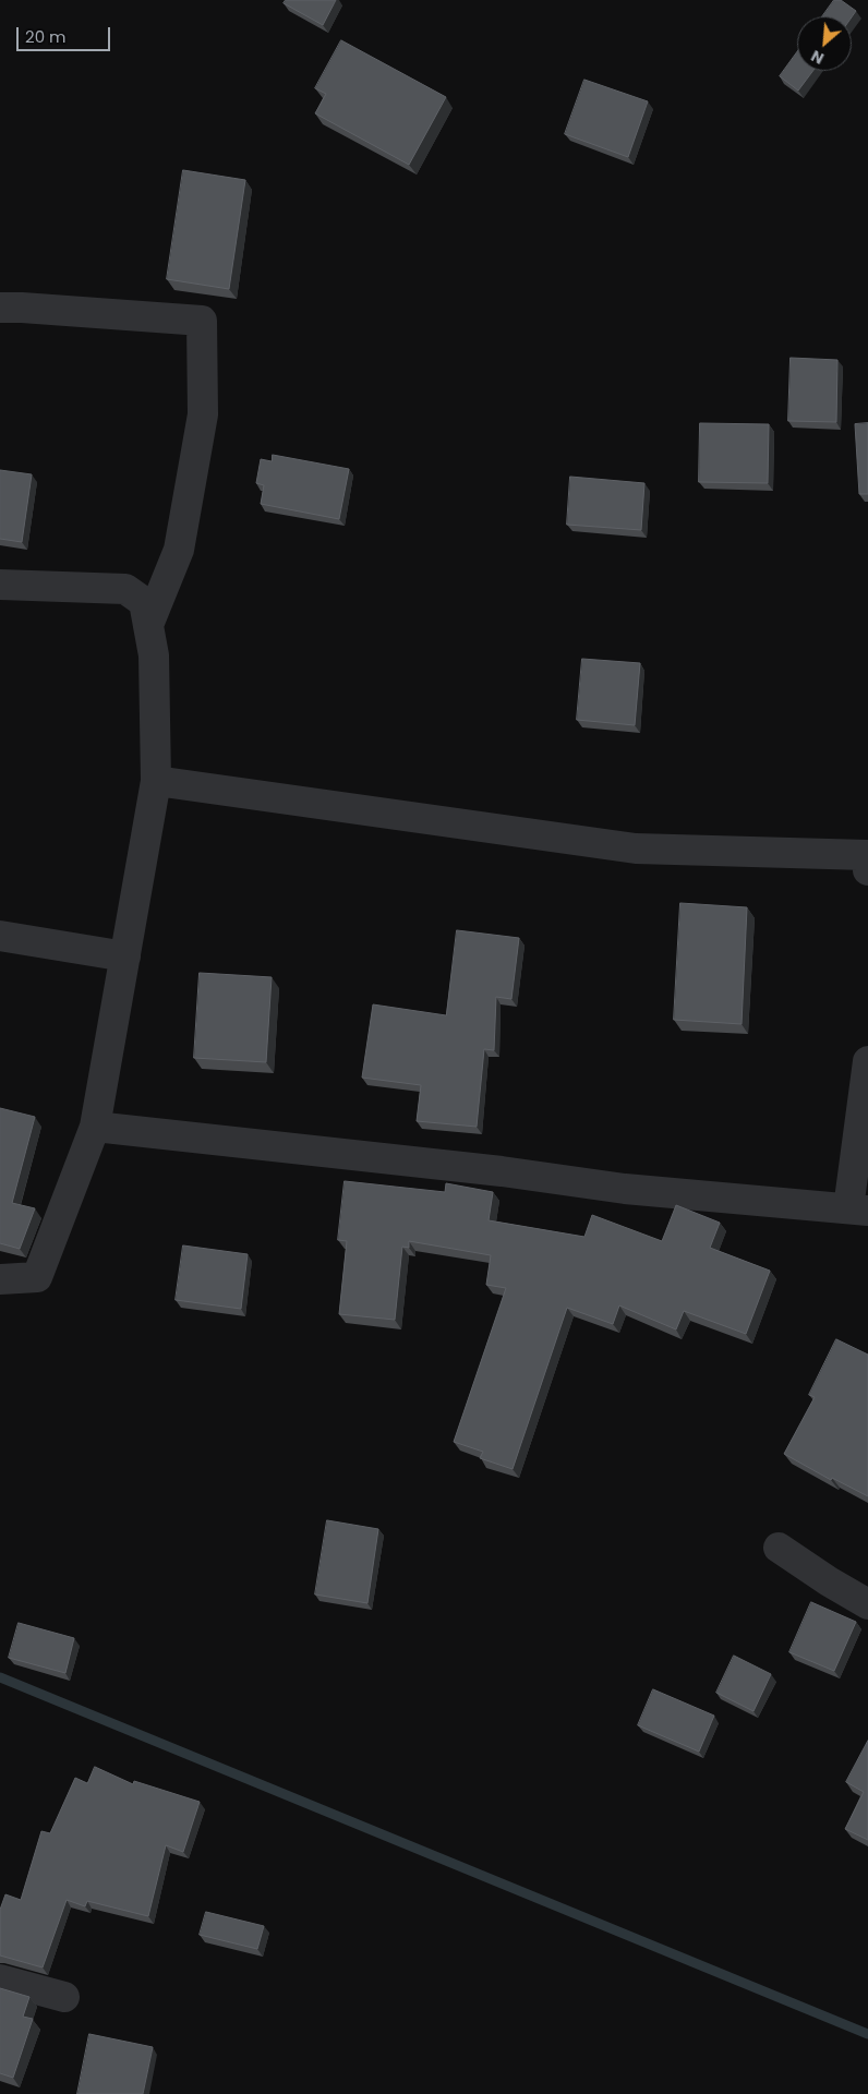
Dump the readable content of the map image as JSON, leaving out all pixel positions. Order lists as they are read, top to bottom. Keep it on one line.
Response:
{"scale_bar":"20 m","north":"bottom left"}
